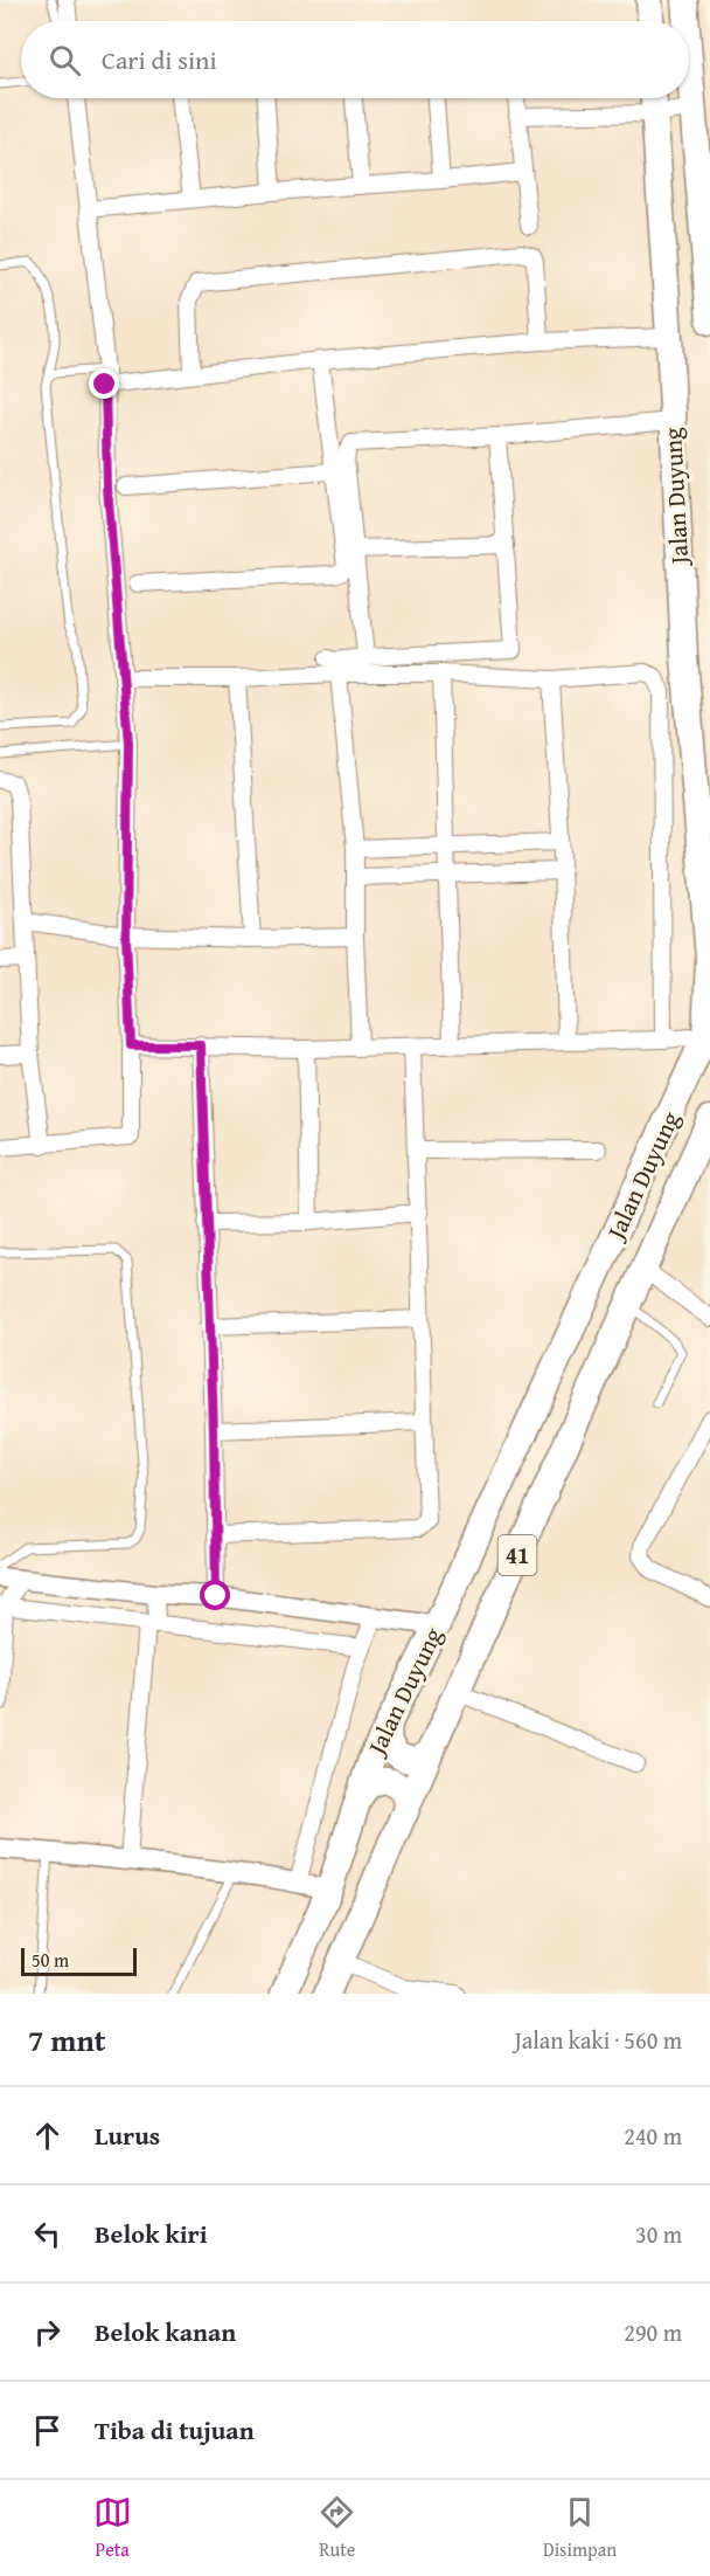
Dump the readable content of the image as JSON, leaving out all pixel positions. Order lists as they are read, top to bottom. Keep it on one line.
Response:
{"streets":{"highway":["Jalan Duyung","41"]},"scale_bar":"50 m","page":{"search":"Cari di sini","scale":"50 m","heading":["7 mnt","Jalan kaki · 560 m"],"list":[["Lurus","240 m"],["Belok kiri","30 m"],["Belok kanan","290 m"],"Tiba di tujuan"],"nav":["Peta","Rute","Disimpan"]}}
